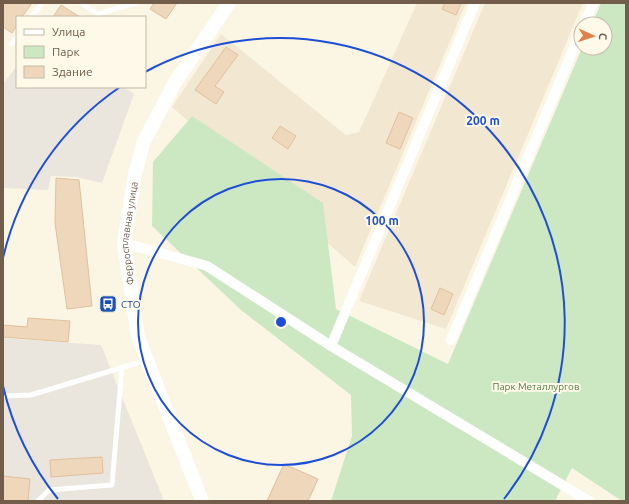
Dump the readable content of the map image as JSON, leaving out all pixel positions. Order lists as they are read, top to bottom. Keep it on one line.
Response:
{"streets":{"main road":["Ферросплавная улица"]},"parks":["Парк Металлургов"],"places":{"bus stop":["СТО"]},"legend":["Улица","Парк","Здание"],"north":"right","rings":["200 m","100 m"]}
